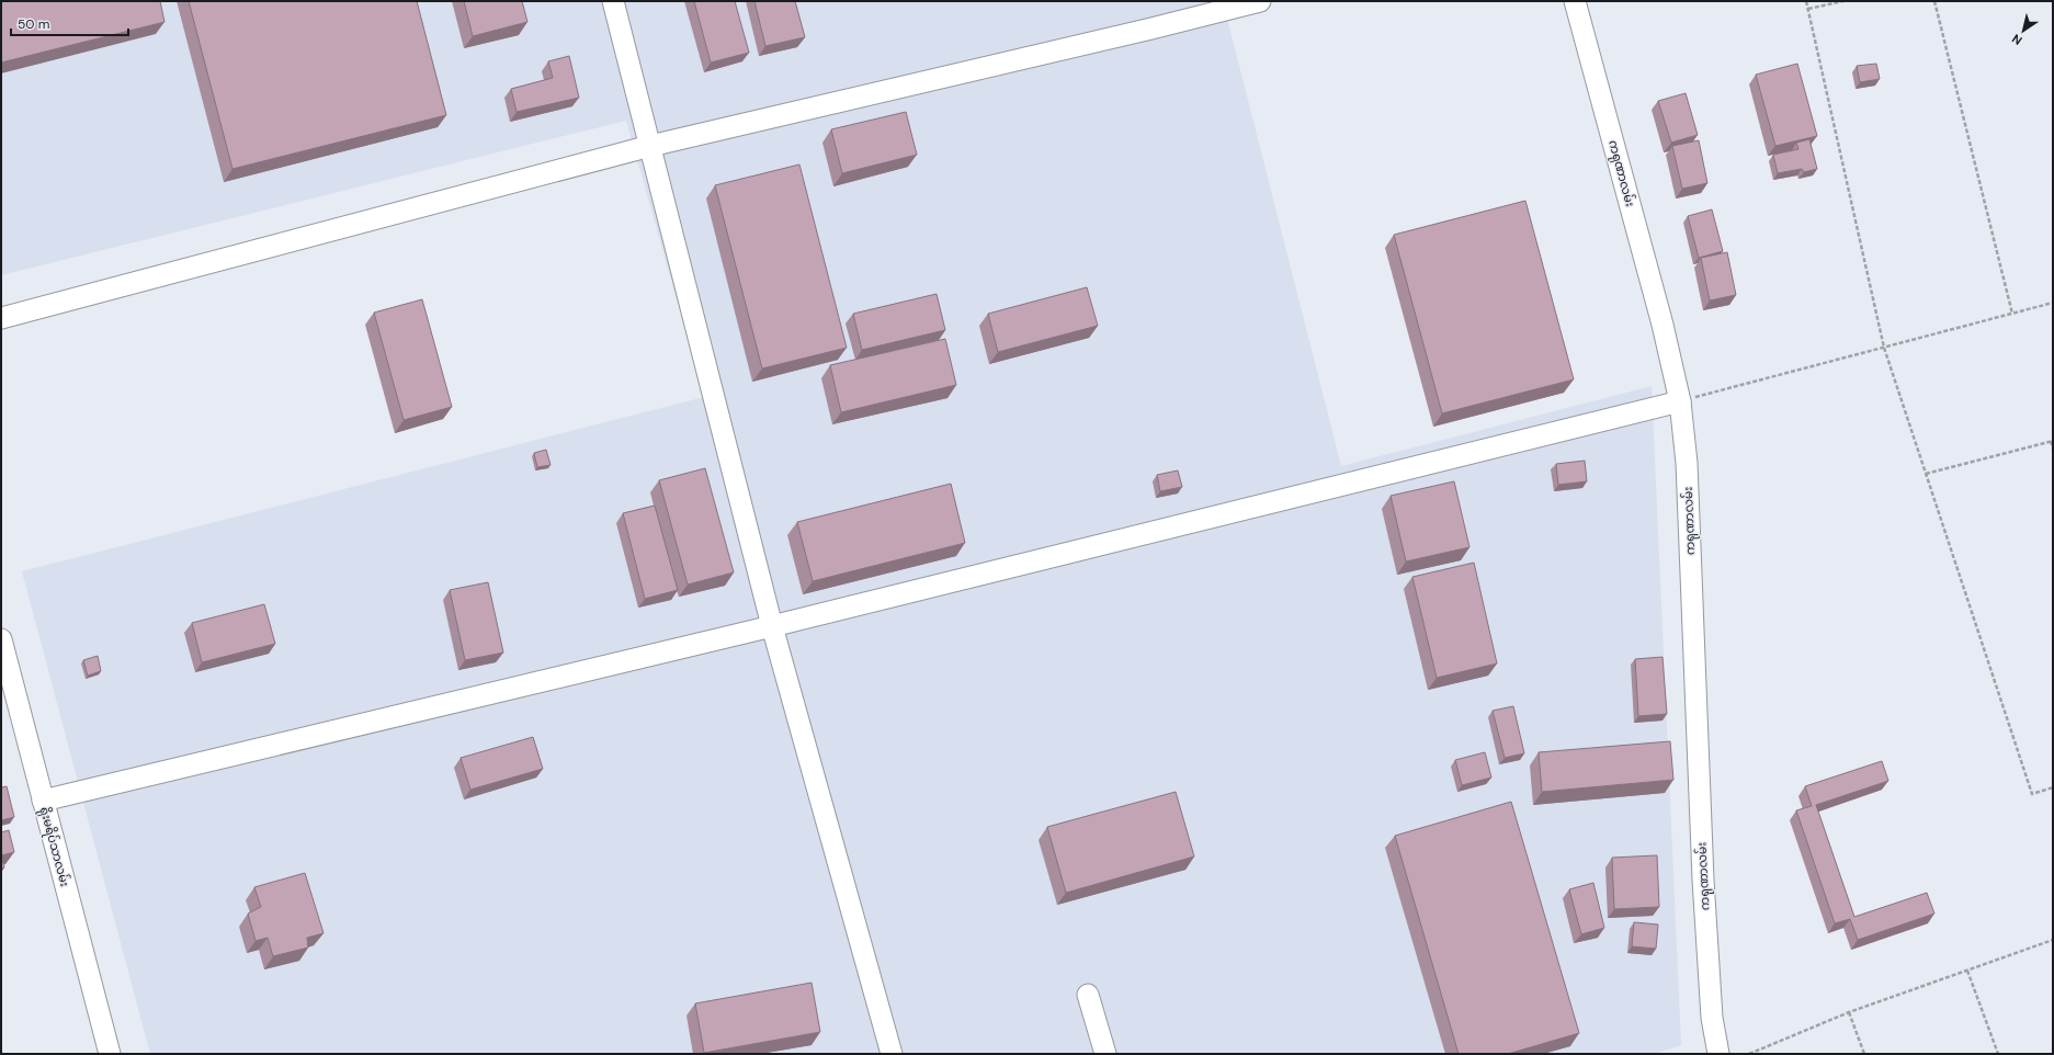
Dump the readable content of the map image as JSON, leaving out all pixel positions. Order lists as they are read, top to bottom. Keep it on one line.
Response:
{"streets":{"street":["ကရုဏာလမ်း","ရိုးမရိပ်သာလမ်း"]},"scale_bar":"50 m","north":"bottom left"}
